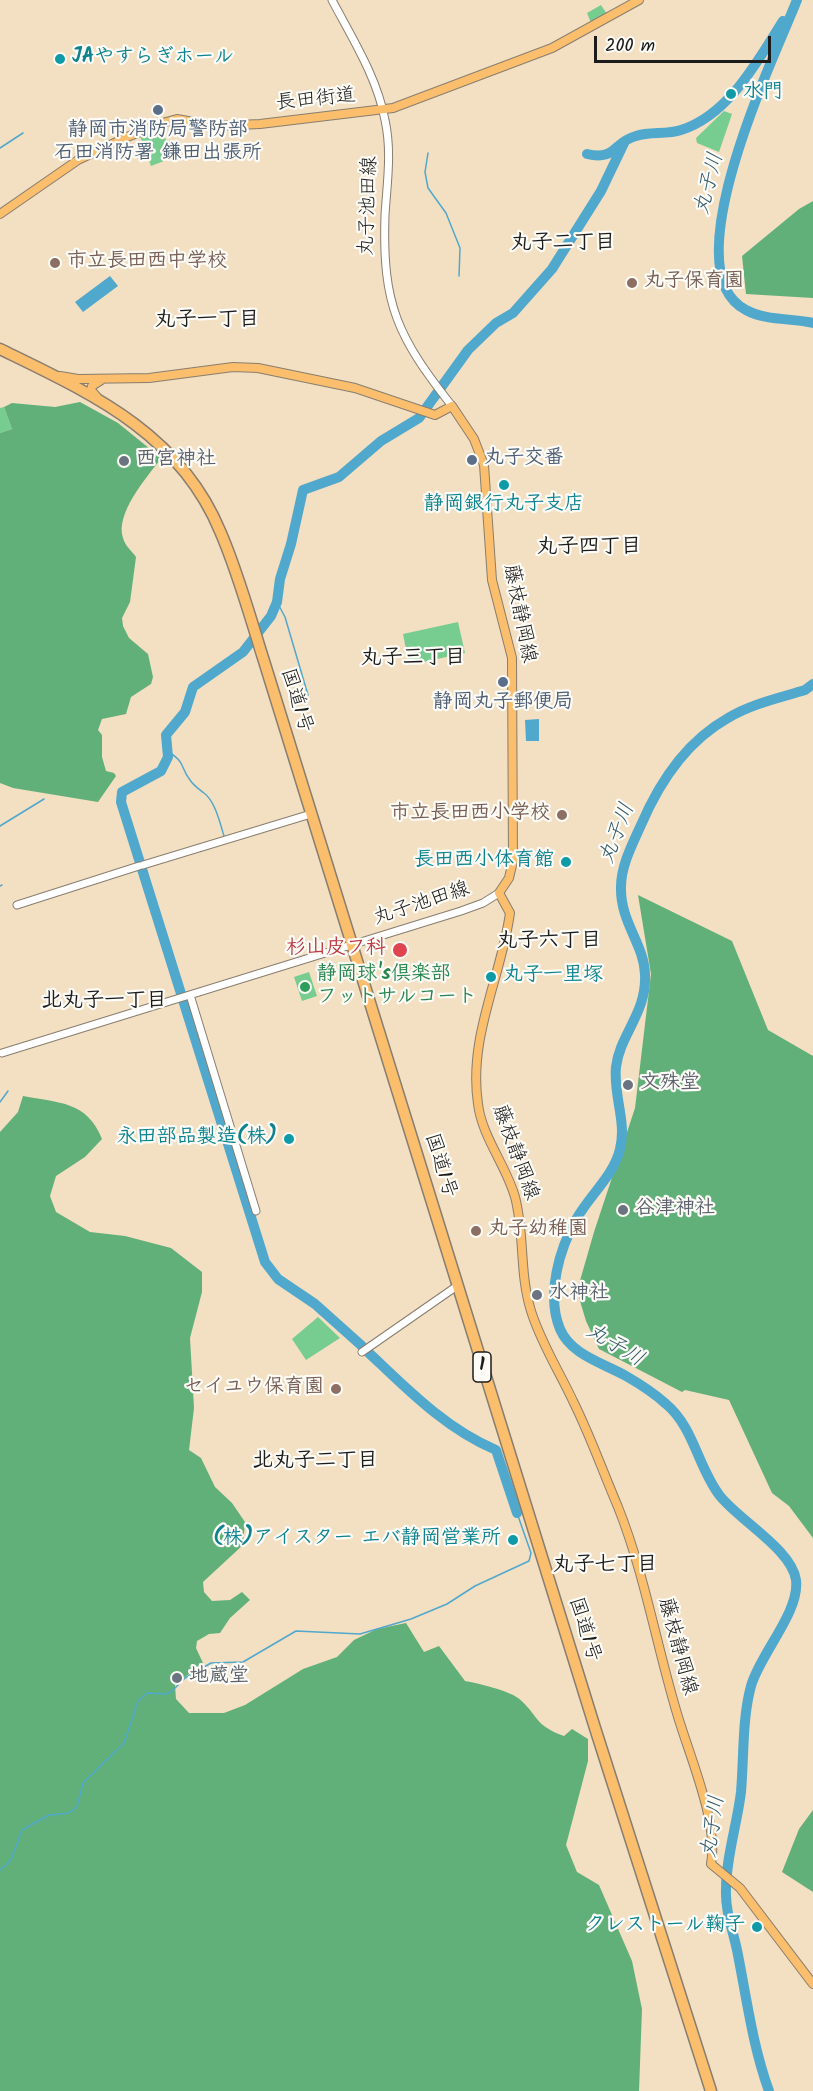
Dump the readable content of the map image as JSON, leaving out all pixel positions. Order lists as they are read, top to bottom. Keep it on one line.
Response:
{"streets":{"highway":["国道1号","1"],"main road":["長田街道","藤枝静岡線"],"street":["丸子池田線"]},"crossings":[["長田街道","丸子池田線"],["丸子池田線","藤枝静岡線"],["丸子池田線","国道1号"]],"districts":["丸子二丁目","丸子一丁目","丸子四丁目","丸子三丁目","丸子六丁目","北丸子一丁目","北丸子二丁目","丸子七丁目"],"water":["丸子川"],"places":["JAやすらぎホール","水門","静岡市消防局警防部 石田消防署 鎌田出張所","市立長田西中学校","丸子保育園","丸子交番","西宮神社","静岡銀行丸子支店","静岡丸子郵便局","市立長田西小学校","長田西小体育館","杉山皮フ科","丸子一里塚","静岡球's倶楽部 フットサルコート","文殊堂","永田部品製造(株)","谷津神社","丸子幼稚園","水神社","セイユウ保育園","(株)アイスター エバ静岡営業所","地蔵堂","クレストール鞠子"],"scale_bar":"200 m"}
